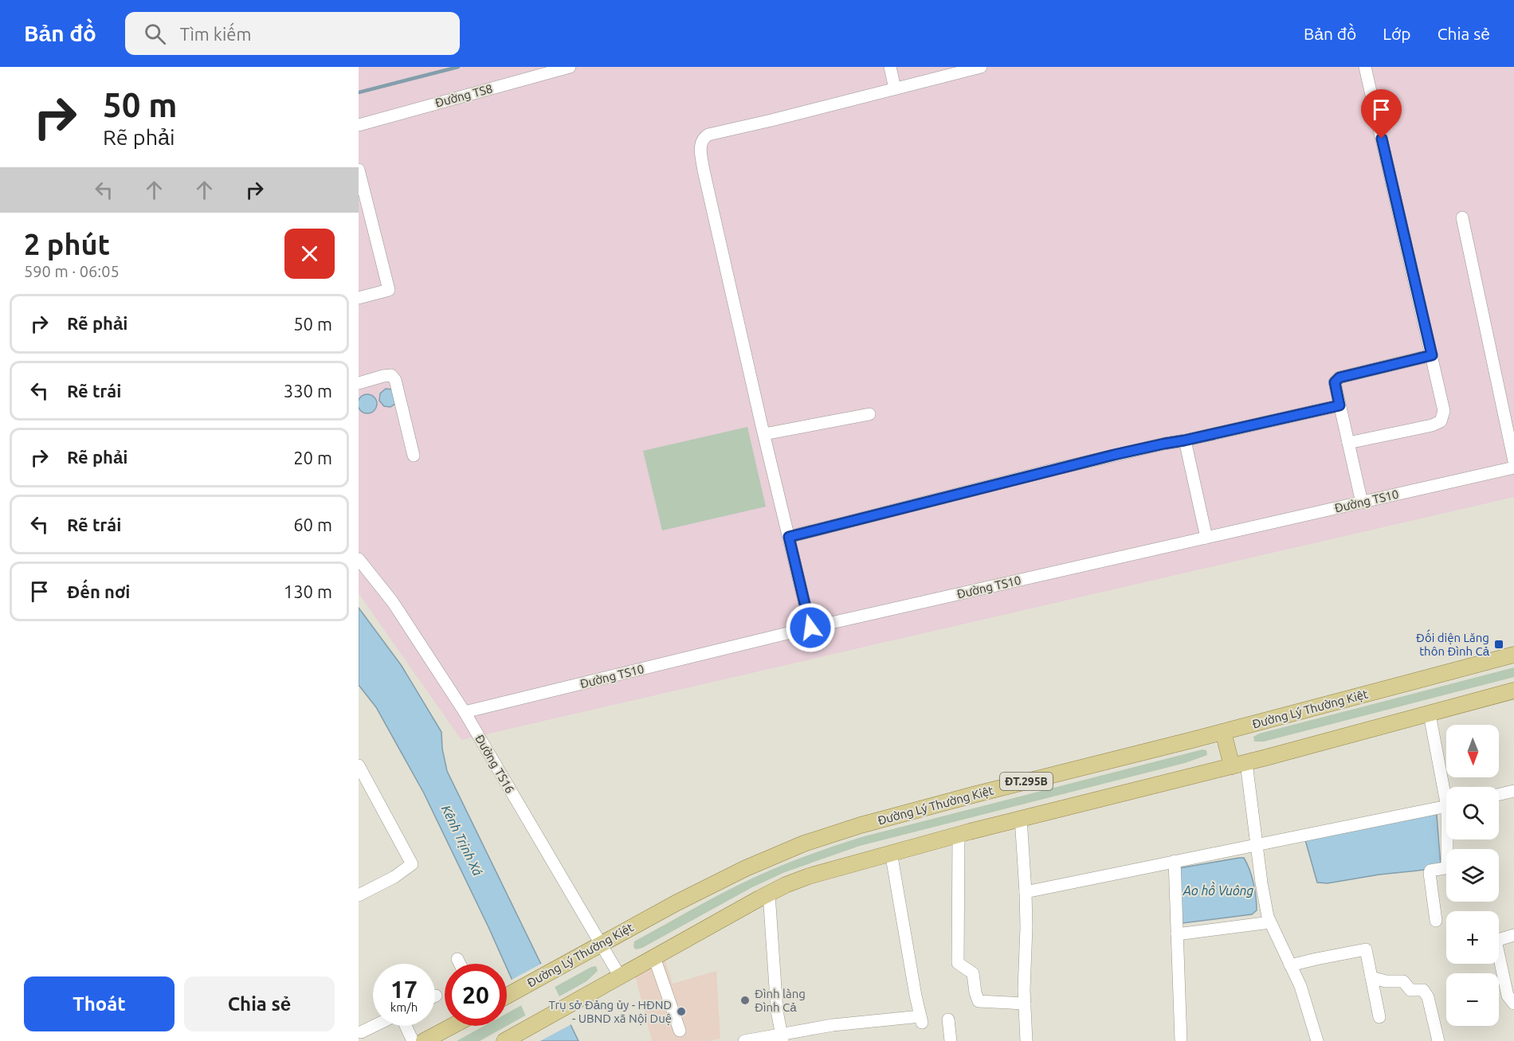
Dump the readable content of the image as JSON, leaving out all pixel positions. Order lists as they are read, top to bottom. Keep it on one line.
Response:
{"streets":{"main road":["Đường Lý Thường Kiệt","ĐT.295B"],"street":["Đường TS8","Đường TS10","Đường TS16"]},"crossings":[["Đường TS10","Đường TS16"],["Đường Lý Thường Kiệt","Đường TS16"]],"water":["Kênh Trịnh Xá","Ao hồ Vuông"],"places":{"transit":["Đối diện Lăng thôn Đình Cả"],"other":["Đình làng Đình Cả","Trụ sở Đảng ủy - HĐND - UBND xã Nội Duệ"]},"north":"bottom","page":{"header":"Bản đồ","search":"Tìm kiếm","nav":["Bản đồ","Lớp","Chia sẻ"],"turn":["50 m","Rẽ phải"],"heading":["2 phút","590 m · 06:05"],"list":[{"name":"Rẽ phải","value":"50 m"},{"name":"Rẽ trái","value":"330 m"},{"name":"Rẽ phải","value":"20 m"},{"name":"Rẽ trái","value":"60 m"},{"name":"Đến nơi","value":"130 m"}],"map_buttons":["+","−"],"speed":"17 km/h","limit":"20","buttons":["Thoát","Chia sẻ"]}}
